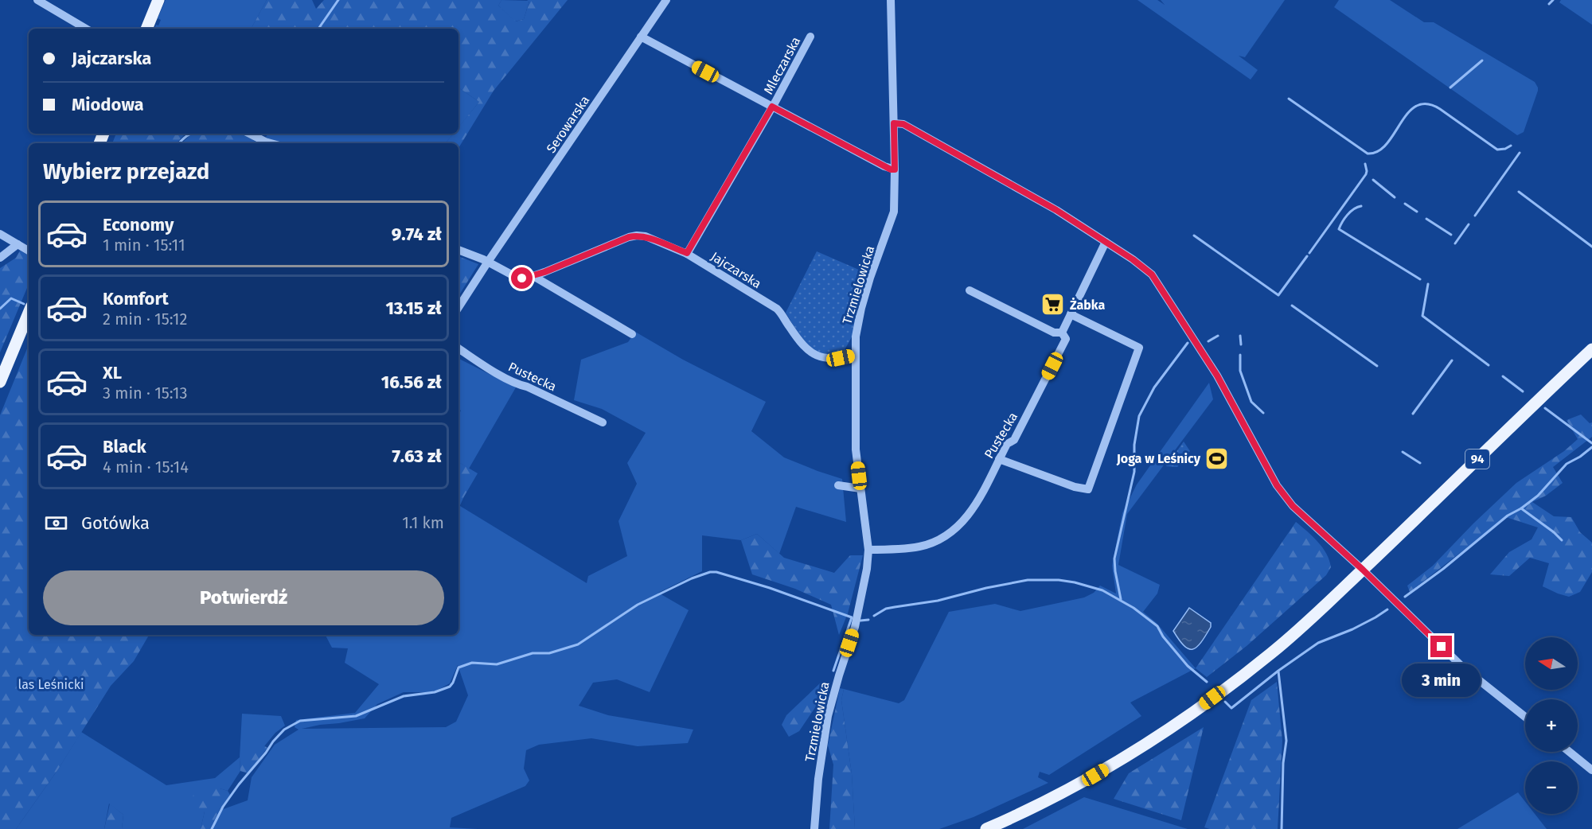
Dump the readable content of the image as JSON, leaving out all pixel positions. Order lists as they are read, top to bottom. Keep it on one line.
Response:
{"streets":{"main road":["94"],"street":["Mleczarska","Serowarska","Jajczarska","Trzmielowicka","Pustecka"]},"crossings":[["Mleczarska","Jajczarska"],["Serowarska","Jajczarska"],["Jajczarska","Trzmielowicka"],["Trzmielowicka","Pustecka"]],"parks":["las Leśnicki"],"places":{"supermarket":["Żabka"],"sports":["Joga w Leśnicy"]},"north":"left","page":{"banner":["Jajczarska","Miodowa"],"heading":"Wybierz przejazd","list":[{"name":"Economy","note":"1 min · 15:11","value":"9.74 zł"},{"name":"Komfort","note":"2 min · 15:12","value":"13.15 zł"},{"name":"XL","note":"3 min · 15:13","value":"16.56 zł"},{"name":"Black","note":"4 min · 15:14","value":"7.63 zł"}],"pay":["Gotówka","1.1 km"],"buttons":"Potwierdź","map_buttons":["+","−"],"bubble":"3 min"}}
